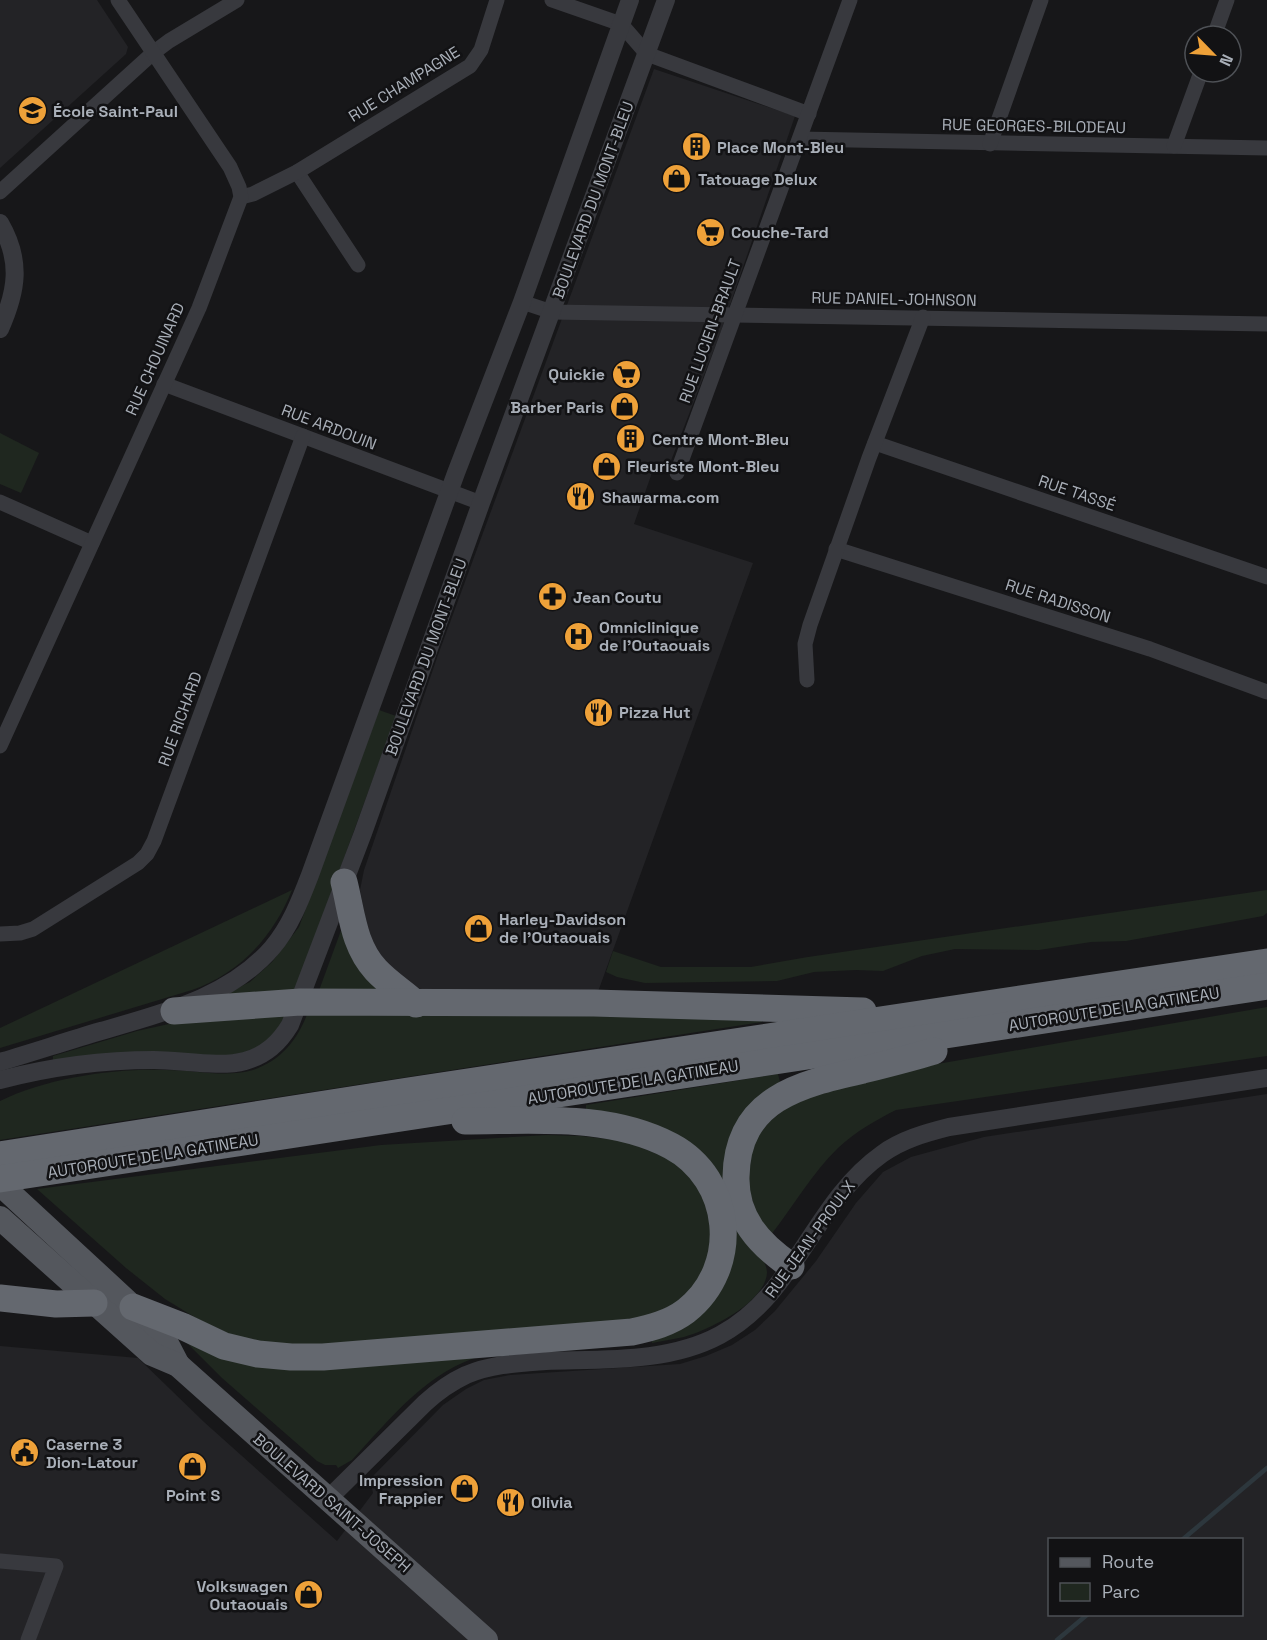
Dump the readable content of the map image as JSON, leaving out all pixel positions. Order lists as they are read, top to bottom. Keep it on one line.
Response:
{"streets":{"highway":["AUTOROUTE DE LA GATINEAU"],"main road":["BOULEVARD SAINT-JOSEPH"],"street":["RUE CHAMPAGNE","RUE GEORGES-BILODEAU","BOULEVARD DU MONT-BLEU","RUE DANIEL-JOHNSON","RUE LUCIEN-BRAULT","RUE CHOUINARD","RUE ARDOUIN","RUE TASSÉ","RUE RADISSON","RUE RICHARD","RUE JEAN-PROULX"]},"crossings":[["RUE CHAMPAGNE","RUE CHOUINARD"],["RUE GEORGES-BILODEAU","RUE LUCIEN-BRAULT"],["BOULEVARD DU MONT-BLEU","RUE DANIEL-JOHNSON"],["BOULEVARD DU MONT-BLEU","RUE ARDOUIN"],["RUE DANIEL-JOHNSON","RUE LUCIEN-BRAULT"],["RUE CHOUINARD","RUE ARDOUIN"],["RUE ARDOUIN","RUE RICHARD"],["RUE JEAN-PROULX","BOULEVARD SAINT-JOSEPH"]],"places":{"school or university":["École Saint-Paul"],"building":["Place Mont-Bleu","Centre Mont-Bleu"],"shop":["Tatouage Delux","Barber Paris","Fleuriste Mont-Bleu","Harley-Davidson de l'Outaouais","Point S","Impression Frappier","Volkswagen Outaouais"],"supermarket":["Couche-Tard","Quickie"],"restaurant":["Shawarma.com","Pizza Hut","Olivia"],"pharmacy":["Jean Coutu"],"hospital":["Omniclinique de l'Outaouais"],"public building":["Caserne 3 Dion-Latour"]},"legend":["Route","Parc"],"north":"bottom right"}
